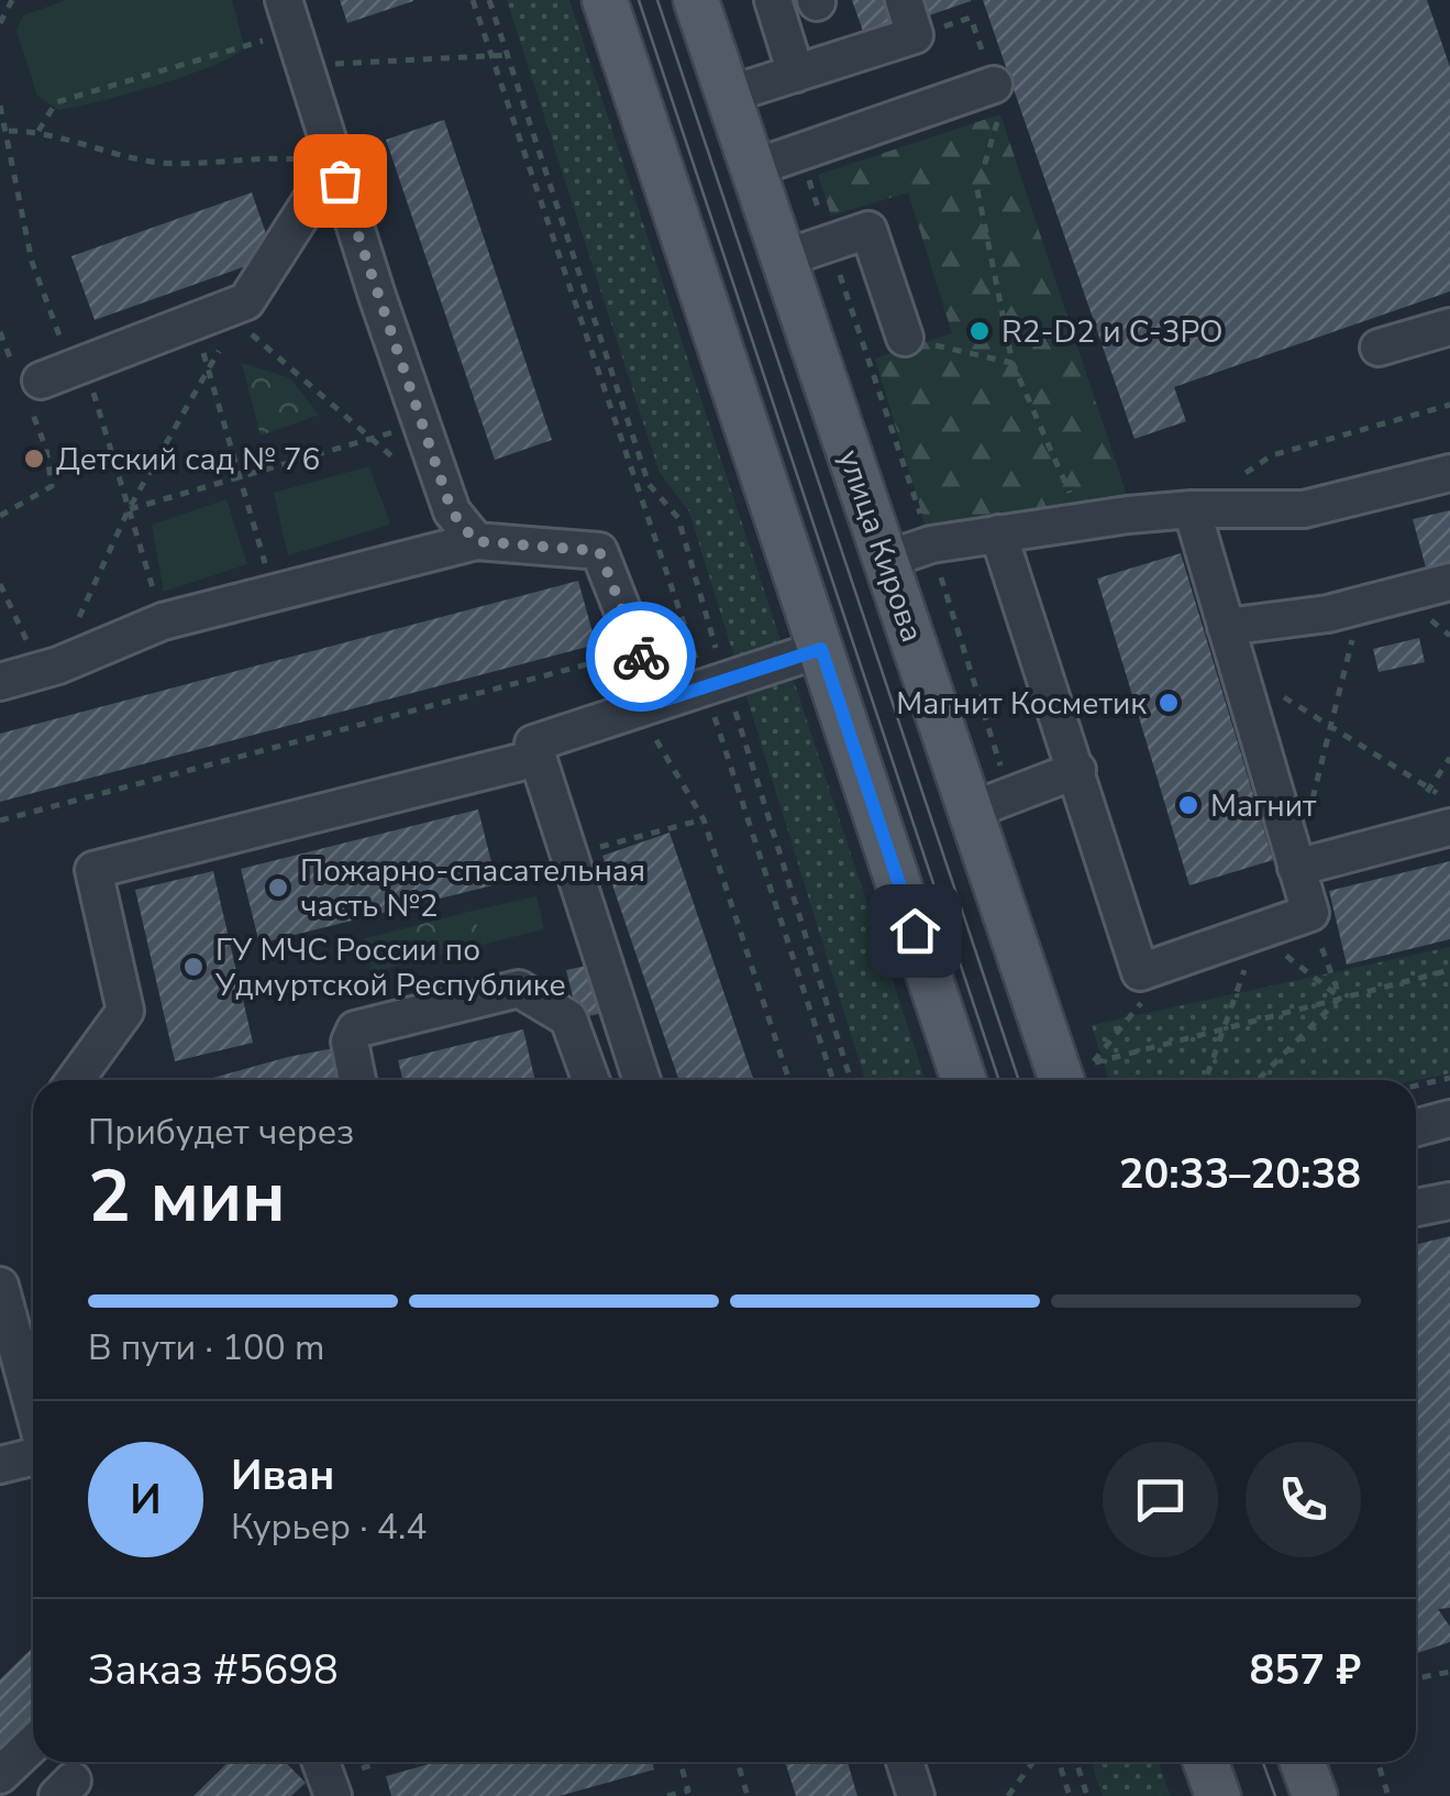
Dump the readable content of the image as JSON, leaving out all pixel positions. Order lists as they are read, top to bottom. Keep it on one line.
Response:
{"streets":{"main road":["улица Кирова"]},"places":["R2-D2 и C-3PO","Детский сад № 76","Магнит Косметик","Магнит","Пожарно-спасательная часть №2","ГУ МЧС России по Удмуртской Республике"],"page":{"heading":["2 мин","Прибудет через","20:33–20:38"],"panel":["Иван","Курьер · 4.4","Заказ #5698","857 ₽"],"bar":"В пути · 100 m","round":"И"}}
